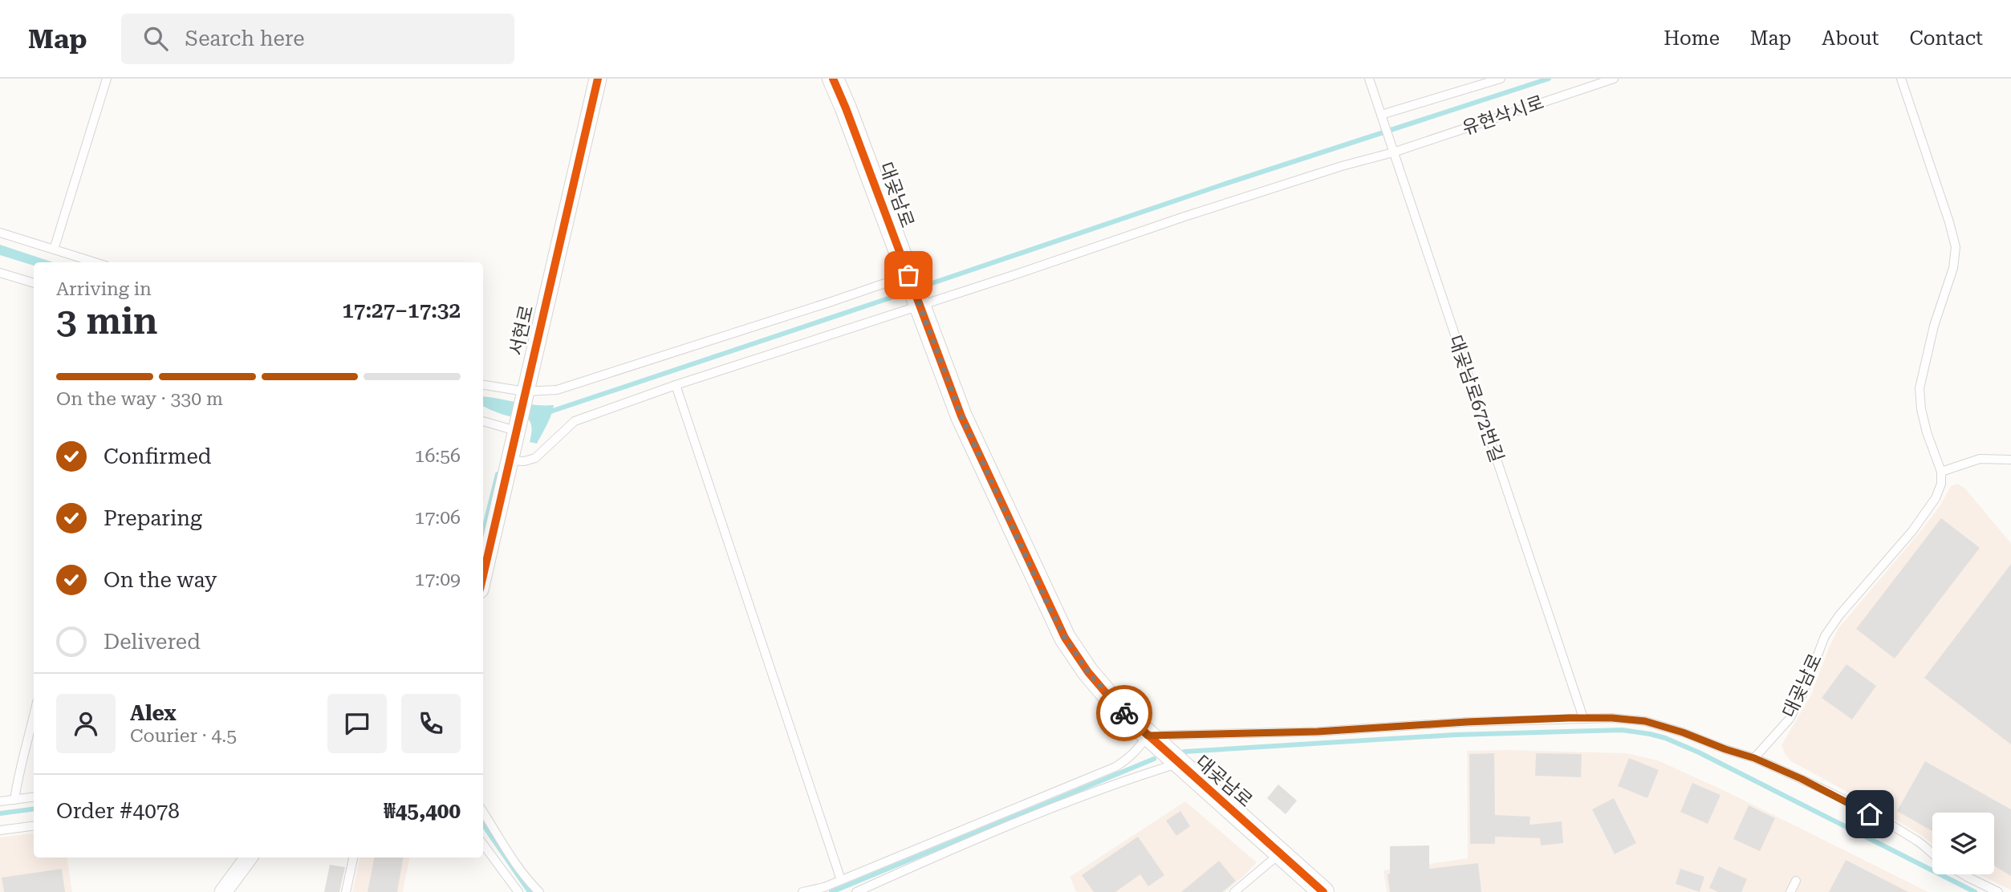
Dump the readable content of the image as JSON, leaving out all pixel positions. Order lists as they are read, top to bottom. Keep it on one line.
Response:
{"streets":{"street":["대곶남로","서현로"],"lane":["유현삭시로","대곶남로672번길"]},"crossings":[["유현삭시로","대곶남로"],["유현삭시로","서현로"],["유현삭시로","대곶남로672번길"],["대곶남로","대곶남로672번길"]],"page":{"header":"Map","search":"Search here","nav":["Home","Map","About","Contact"],"heading":["3 min","Arriving in","17:27–17:32"],"panel":["Alex","Courier · 4.5","Order #4078","₩45,400"],"bar":"On the way · 330 m","list":[["Confirmed","16:56"],["Preparing","17:06"],["On the way","17:09"],"Delivered"]}}
